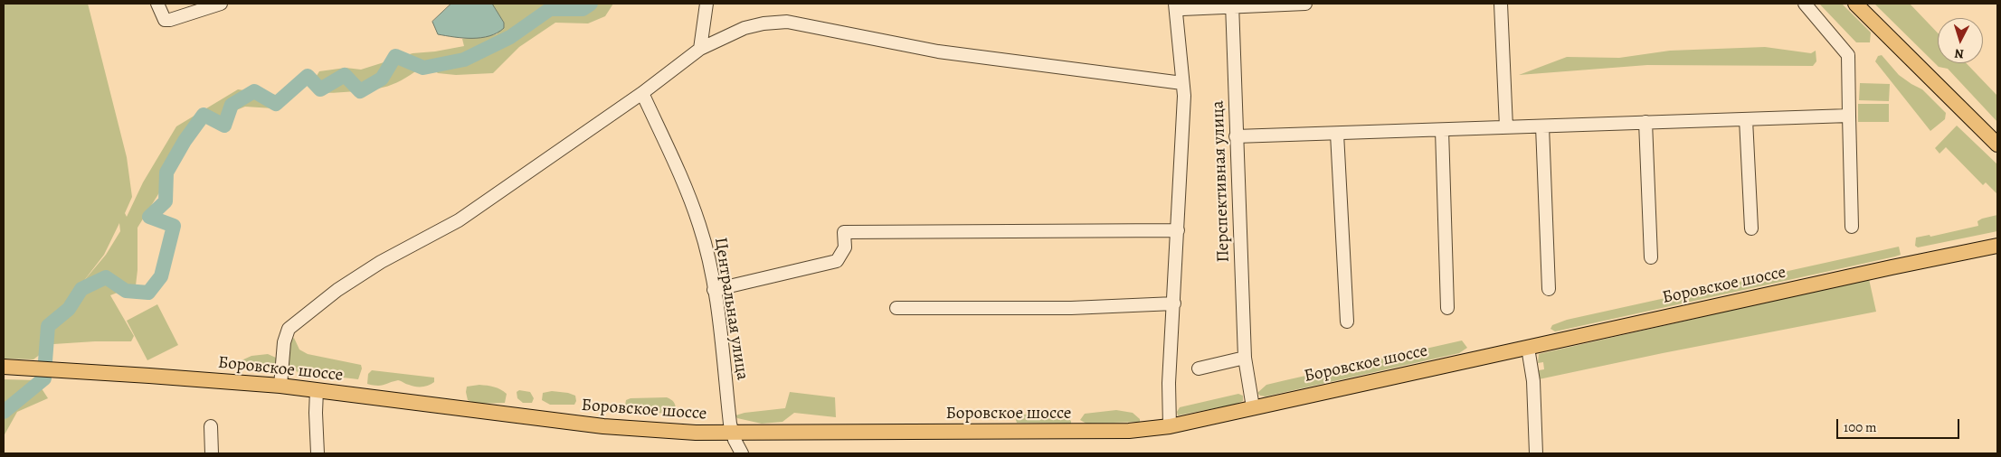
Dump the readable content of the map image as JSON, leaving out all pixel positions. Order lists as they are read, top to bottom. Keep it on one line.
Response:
{"streets":{"main road":["Боровское шоссе"],"street":["Перспективная улица","Центральная улица"]},"crossings":[["Перспективная улица","Боровское шоссе"],["Боровское шоссе","Центральная улица"]],"scale_bar":"100 m","north":"bottom"}
